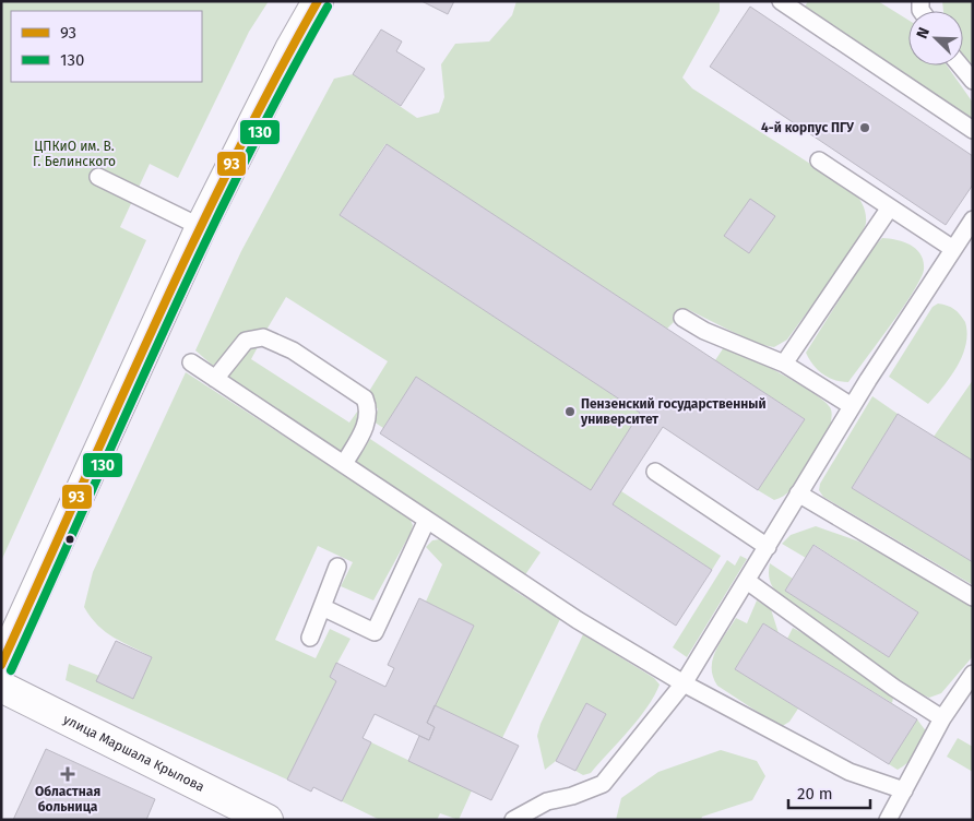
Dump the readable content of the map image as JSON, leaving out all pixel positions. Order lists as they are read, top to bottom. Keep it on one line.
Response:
{"streets":{"main road":["улица Маршала Крылова"]},"parks":["ЦПКиО им. В. Г. Белинского"],"places":{"other":["4-й корпус ПГУ","Пензенский государственный университет"],"health":["Областная больница"]},"lines":["transit line 93","transit line 130"],"legend":["93","130"],"scale_bar":"20 m","north":"top left"}
